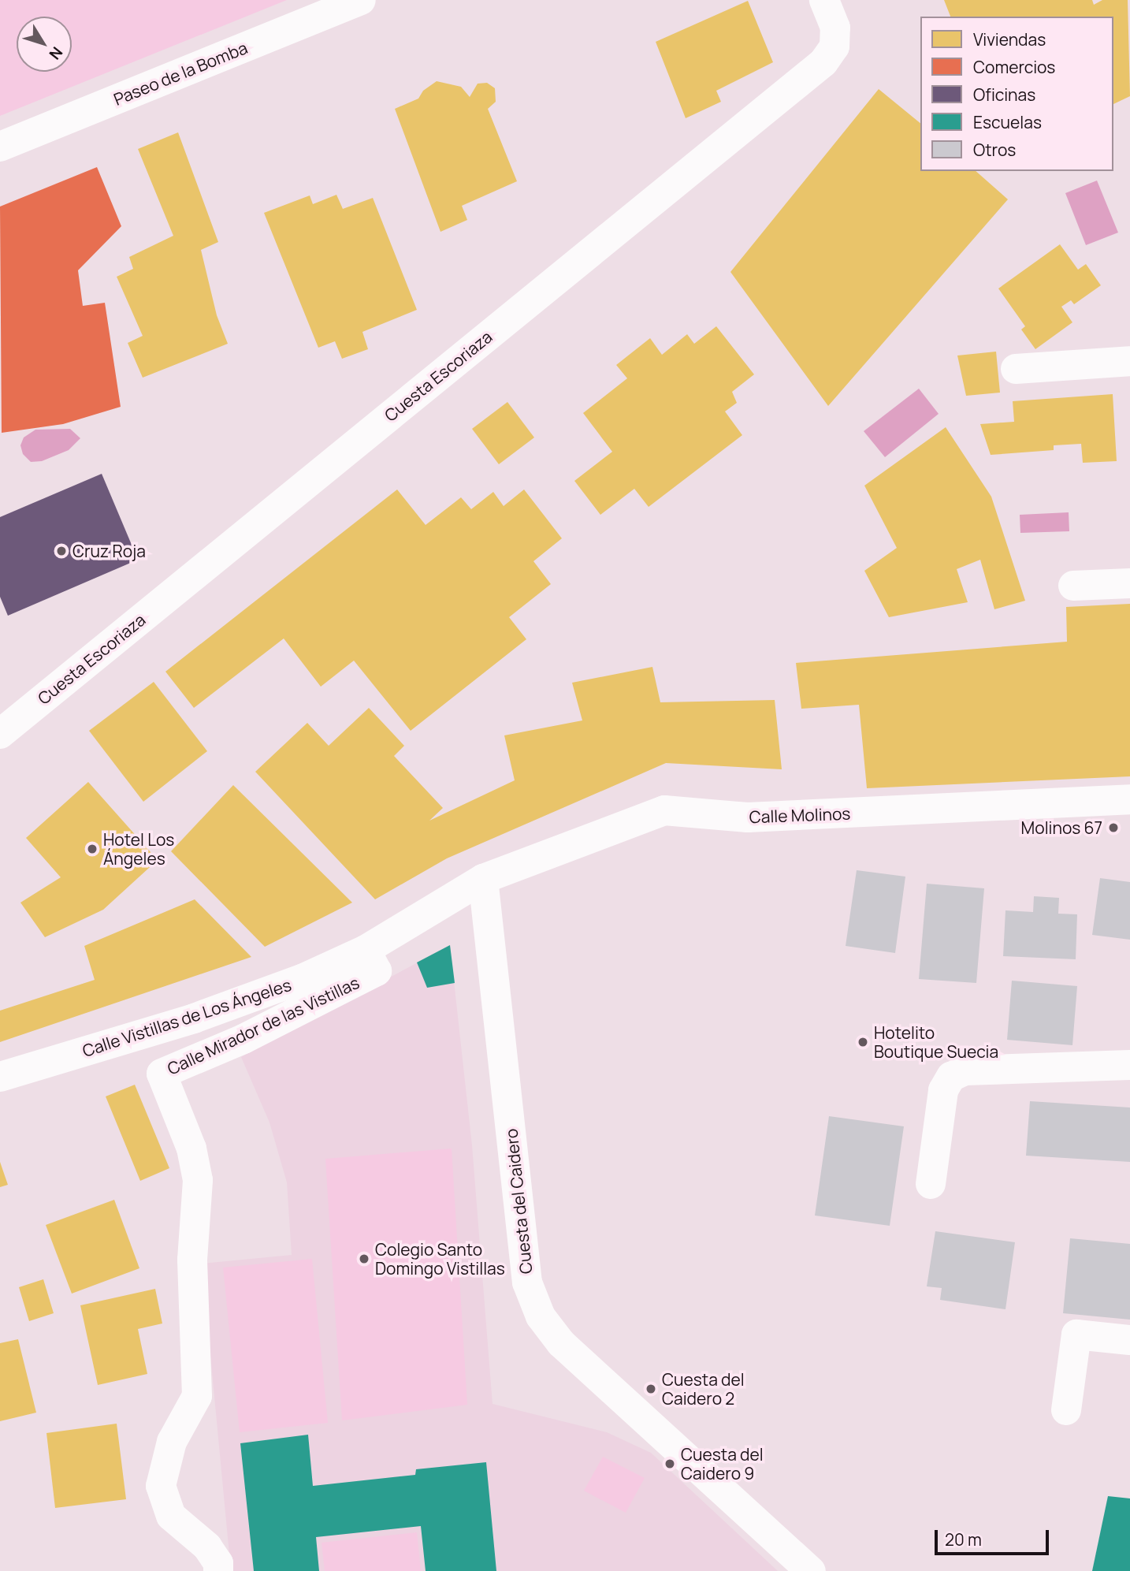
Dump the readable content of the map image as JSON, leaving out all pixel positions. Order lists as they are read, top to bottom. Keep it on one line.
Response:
{"streets":{"main road":["Paseo de la Bomba","Cuesta Escoriaza","Calle Molinos","Calle Vistillas de Los Ángeles","Calle Mirador de las Vistillas","Cuesta del Caidero"]},"crossings":[["Calle Molinos","Calle Vistillas de Los Ángeles"],["Calle Molinos","Cuesta del Caidero"],["Calle Vistillas de Los Ángeles","Calle Mirador de las Vistillas"],["Calle Vistillas de Los Ángeles","Cuesta del Caidero"]],"places":["Cruz Roja","Molinos 67","Hotel Los Ángeles","Hotelito Boutique Suecia","Colegio Santo Domingo Vistillas","Cuesta del Caidero 2","Cuesta del Caidero 9"],"legend":["Viviendas","Comercios","Oficinas","Escuelas","Otros"],"scale_bar":"20 m","north":"bottom right"}
